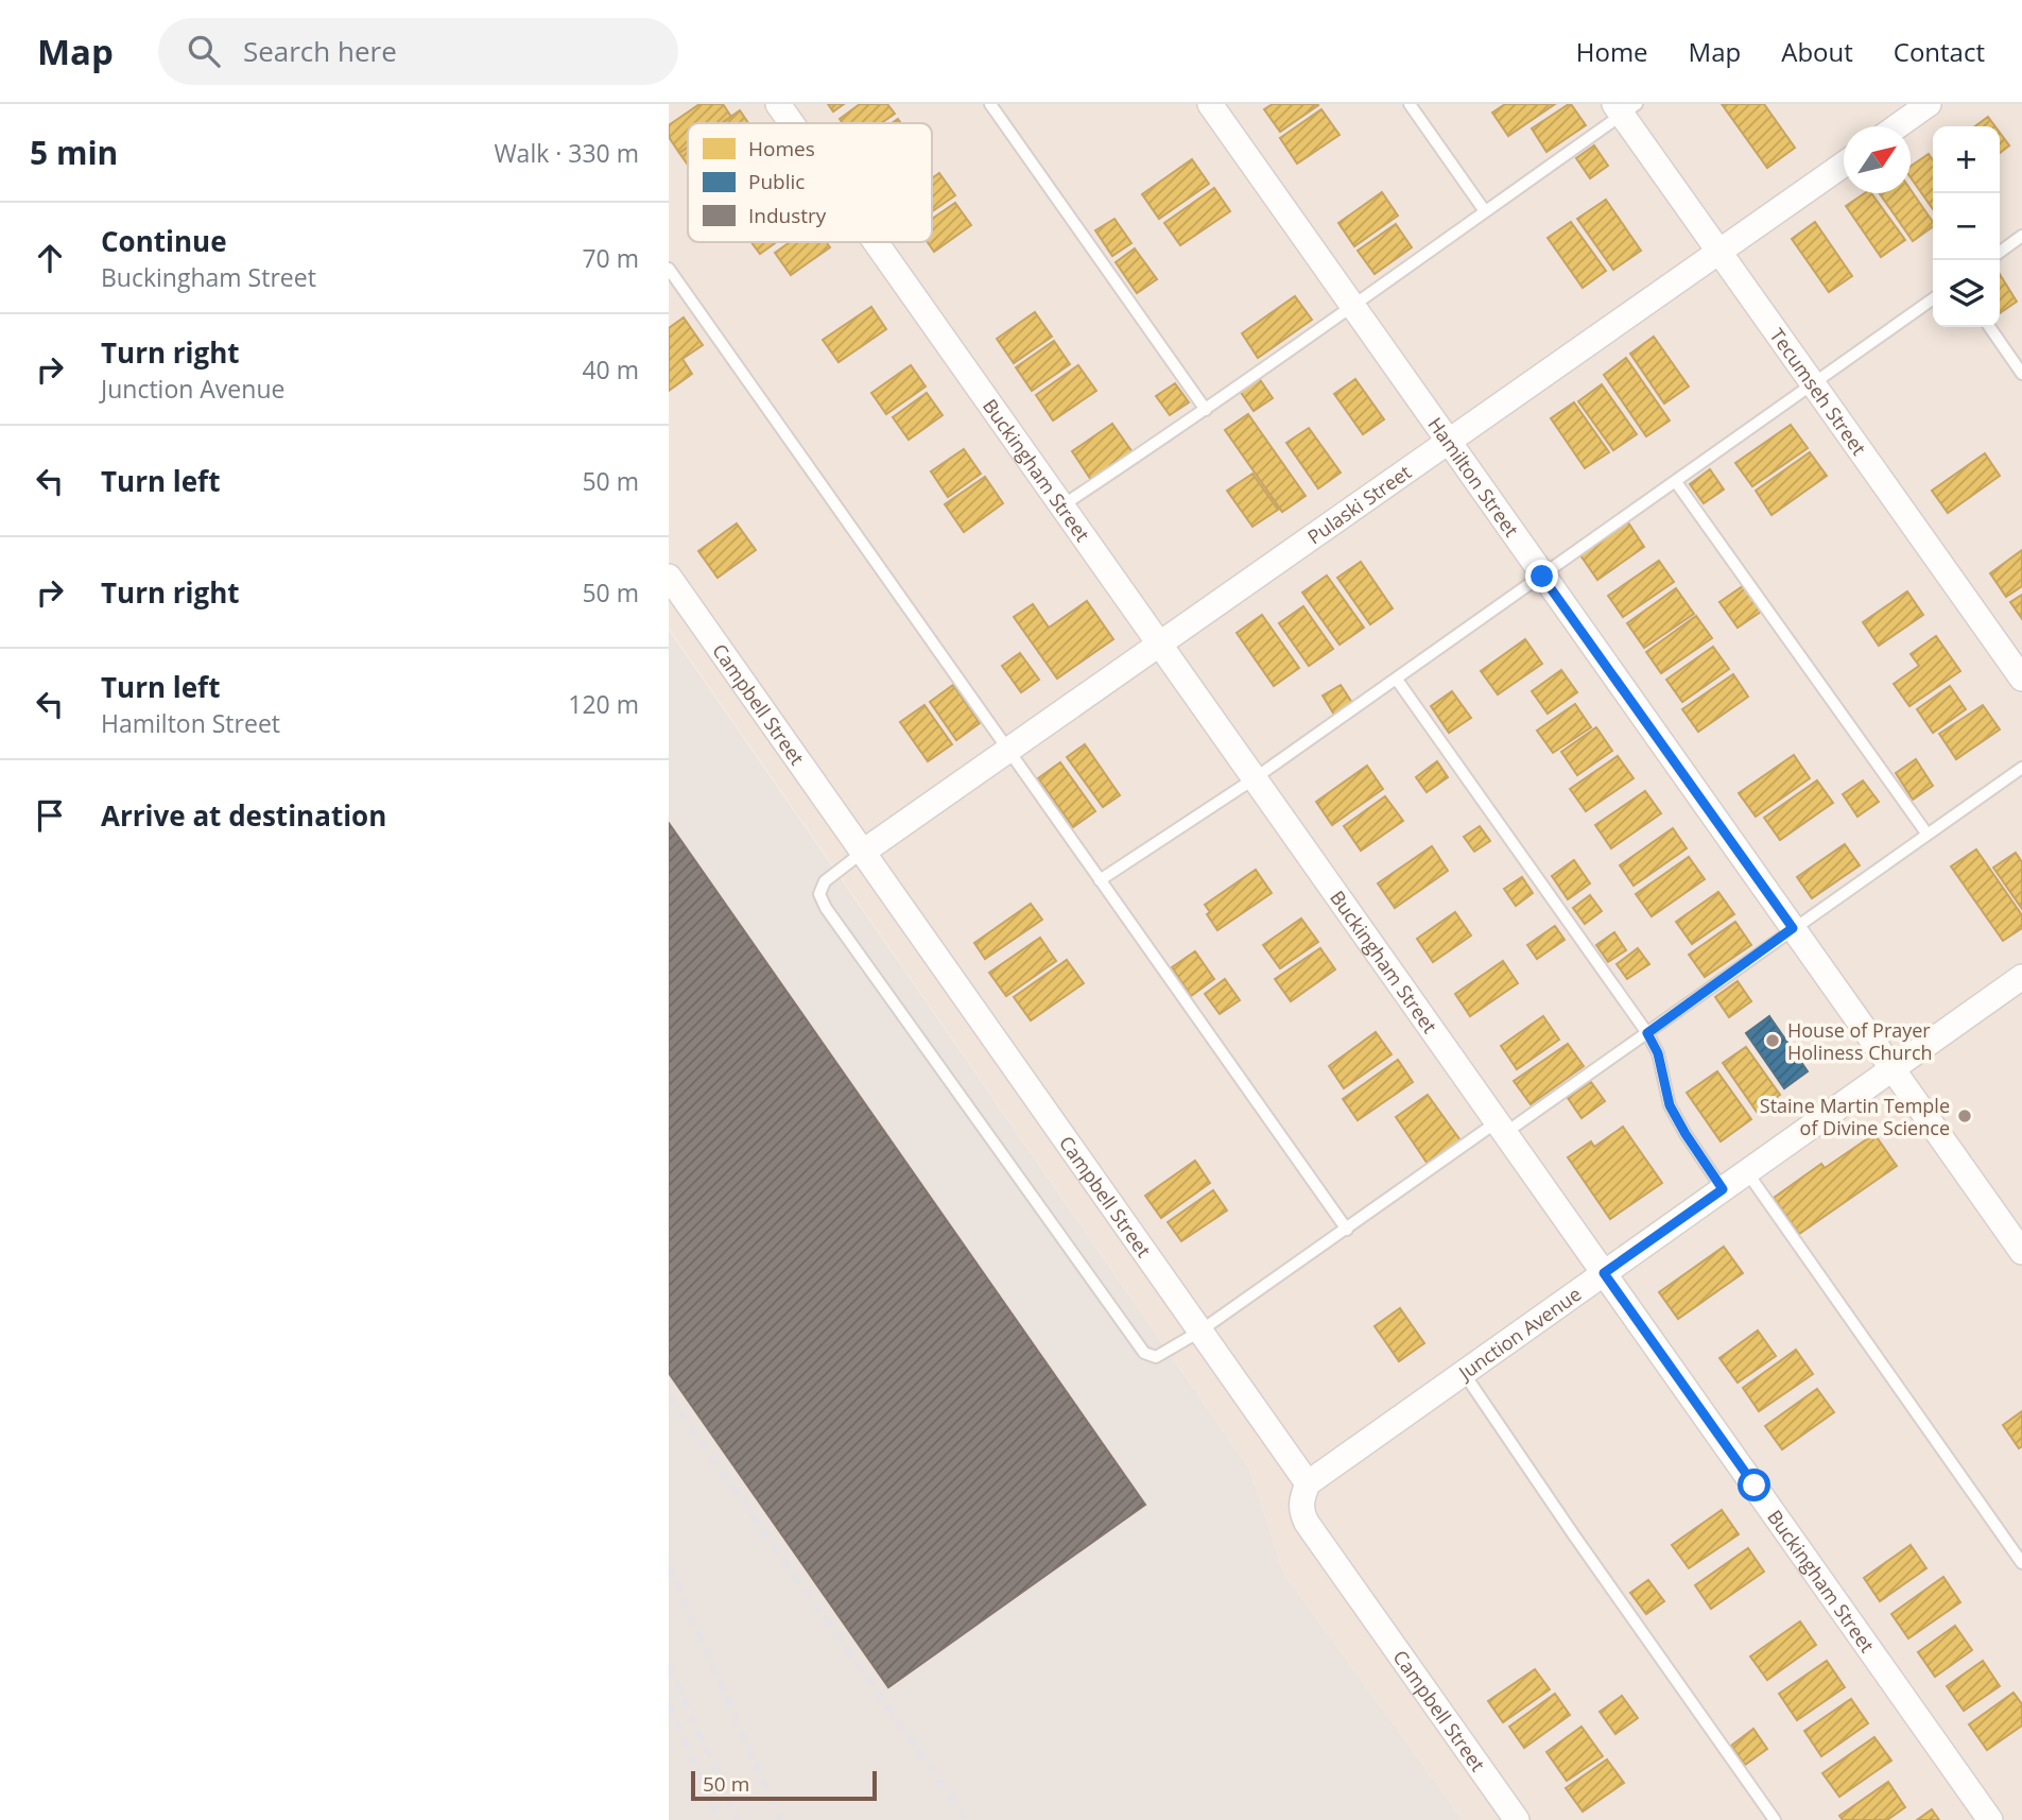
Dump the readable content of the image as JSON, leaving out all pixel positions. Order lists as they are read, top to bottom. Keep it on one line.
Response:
{"streets":{"street":["Tecumseh Street","Buckingham Street","Hamilton Street","Pulaski Street","Campbell Street","Junction Avenue"]},"crossings":[["Tecumseh Street","Pulaski Street"],["Buckingham Street","Pulaski Street"],["Buckingham Street","Junction Avenue"],["Hamilton Street","Pulaski Street"],["Hamilton Street","Junction Avenue"],["Pulaski Street","Campbell Street"],["Campbell Street","Junction Avenue"]],"places":["House of Prayer Holiness Church","Staine Martin Temple of Divine Science"],"legend":["Homes","Public","Industry"],"scale_bar":"50 m","north":"top right","page":{"header":"Map","search":"Search here","nav":["Home","Map","About","Contact"],"heading":["5 min","Walk · 330 m"],"map_buttons":["+","−"],"list":[["Continue","Buckingham Street","70 m"],["Turn right","Junction Avenue","40 m"],["Turn left","50 m"],["Turn right","50 m"],["Turn left","Hamilton Street","120 m"],"Arrive at destination"],"scale":"50 m"}}
